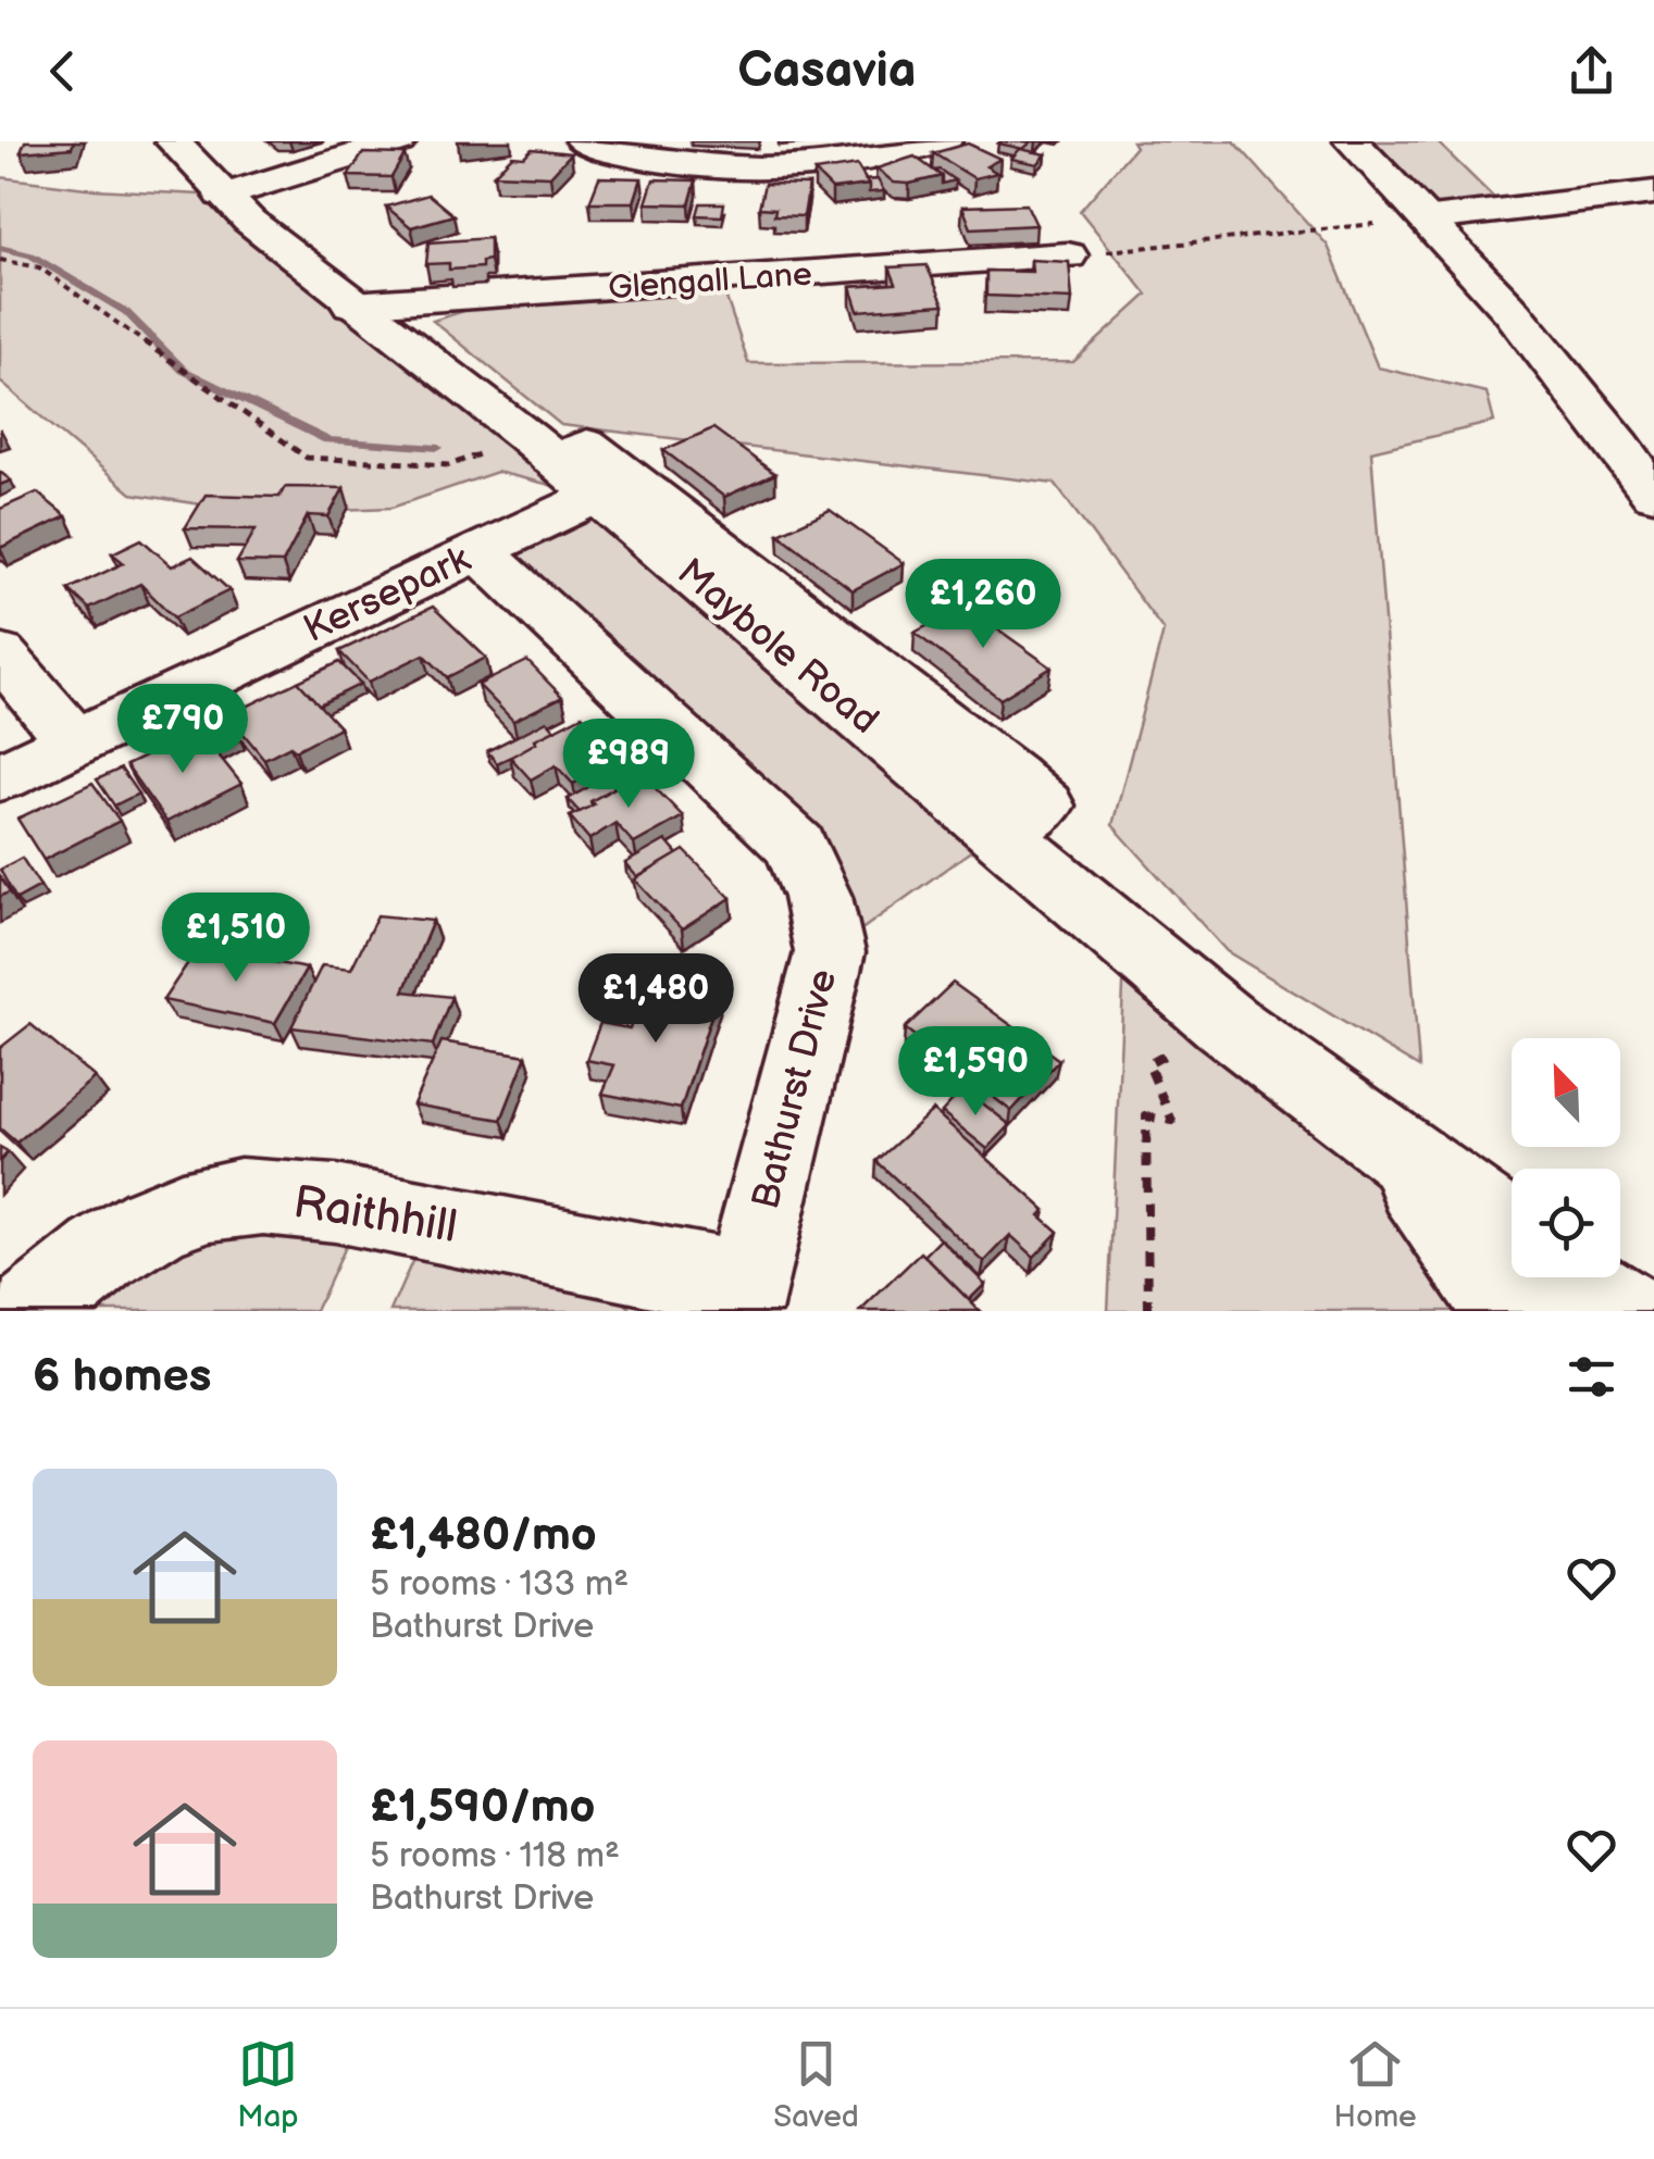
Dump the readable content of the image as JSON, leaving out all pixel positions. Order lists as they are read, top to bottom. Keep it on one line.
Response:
{"streets":{"main road":["Glengall Lane","Kersepark","Maybole Road","Bathurst Drive","Raithhill"]},"crossings":[["Glengall Lane","Maybole Road"],["Kersepark","Maybole Road"],["Kersepark","Bathurst Drive"],["Bathurst Drive","Raithhill"]],"north":"top left","page":{"header":"Casavia","price":["£1,260","£790","£989","£1,510","£1,480","£1,590"],"heading":"6 homes","list":[{"name":"£1,480/mo","note":"5 rooms · 133 m² · Bathurst Drive"},{"name":"£1,590/mo","note":"5 rooms · 118 m² · Bathurst Drive"}],"tabs":["Map","Saved","Home"]}}
